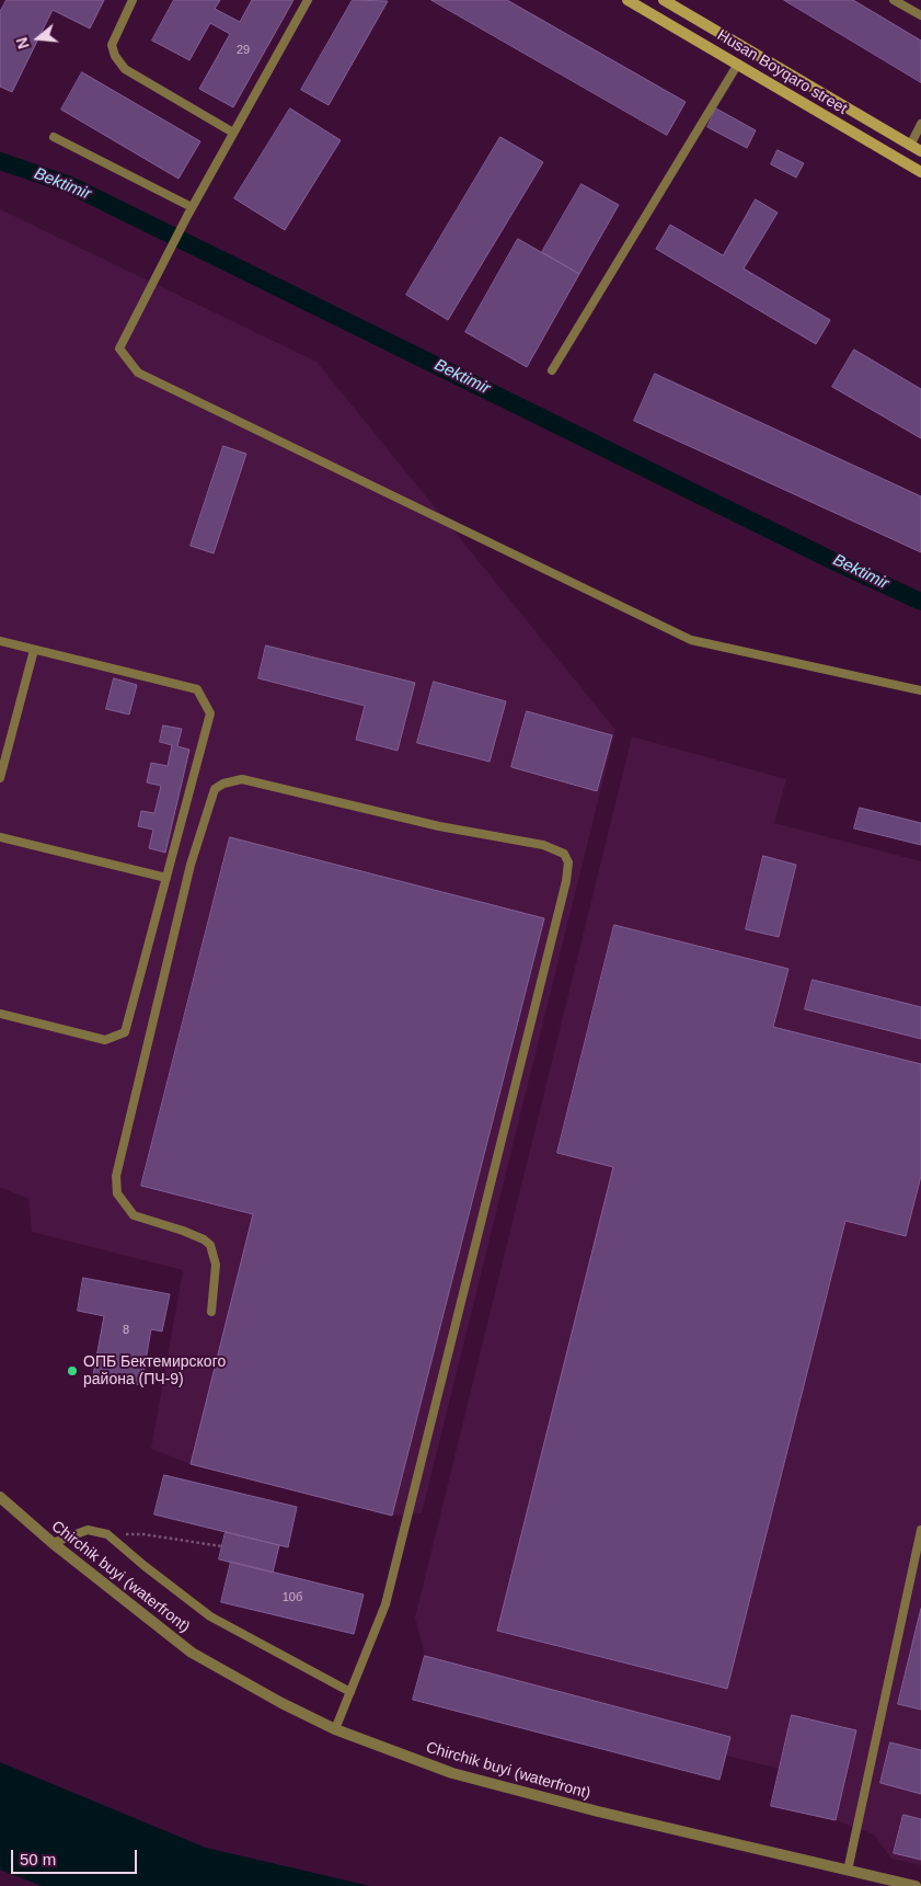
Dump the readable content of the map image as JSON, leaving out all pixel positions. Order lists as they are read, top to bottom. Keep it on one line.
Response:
{"streets":{"main road":["Husan Boyqaro street"],"street":["Chirchik buyi (waterfront)"]},"water":["Bektimir"],"places":["ОПБ Бектемирского района (ПЧ-9)"],"house_numbers":["29","8","10б"],"scale_bar":"50 m","north":"left"}
